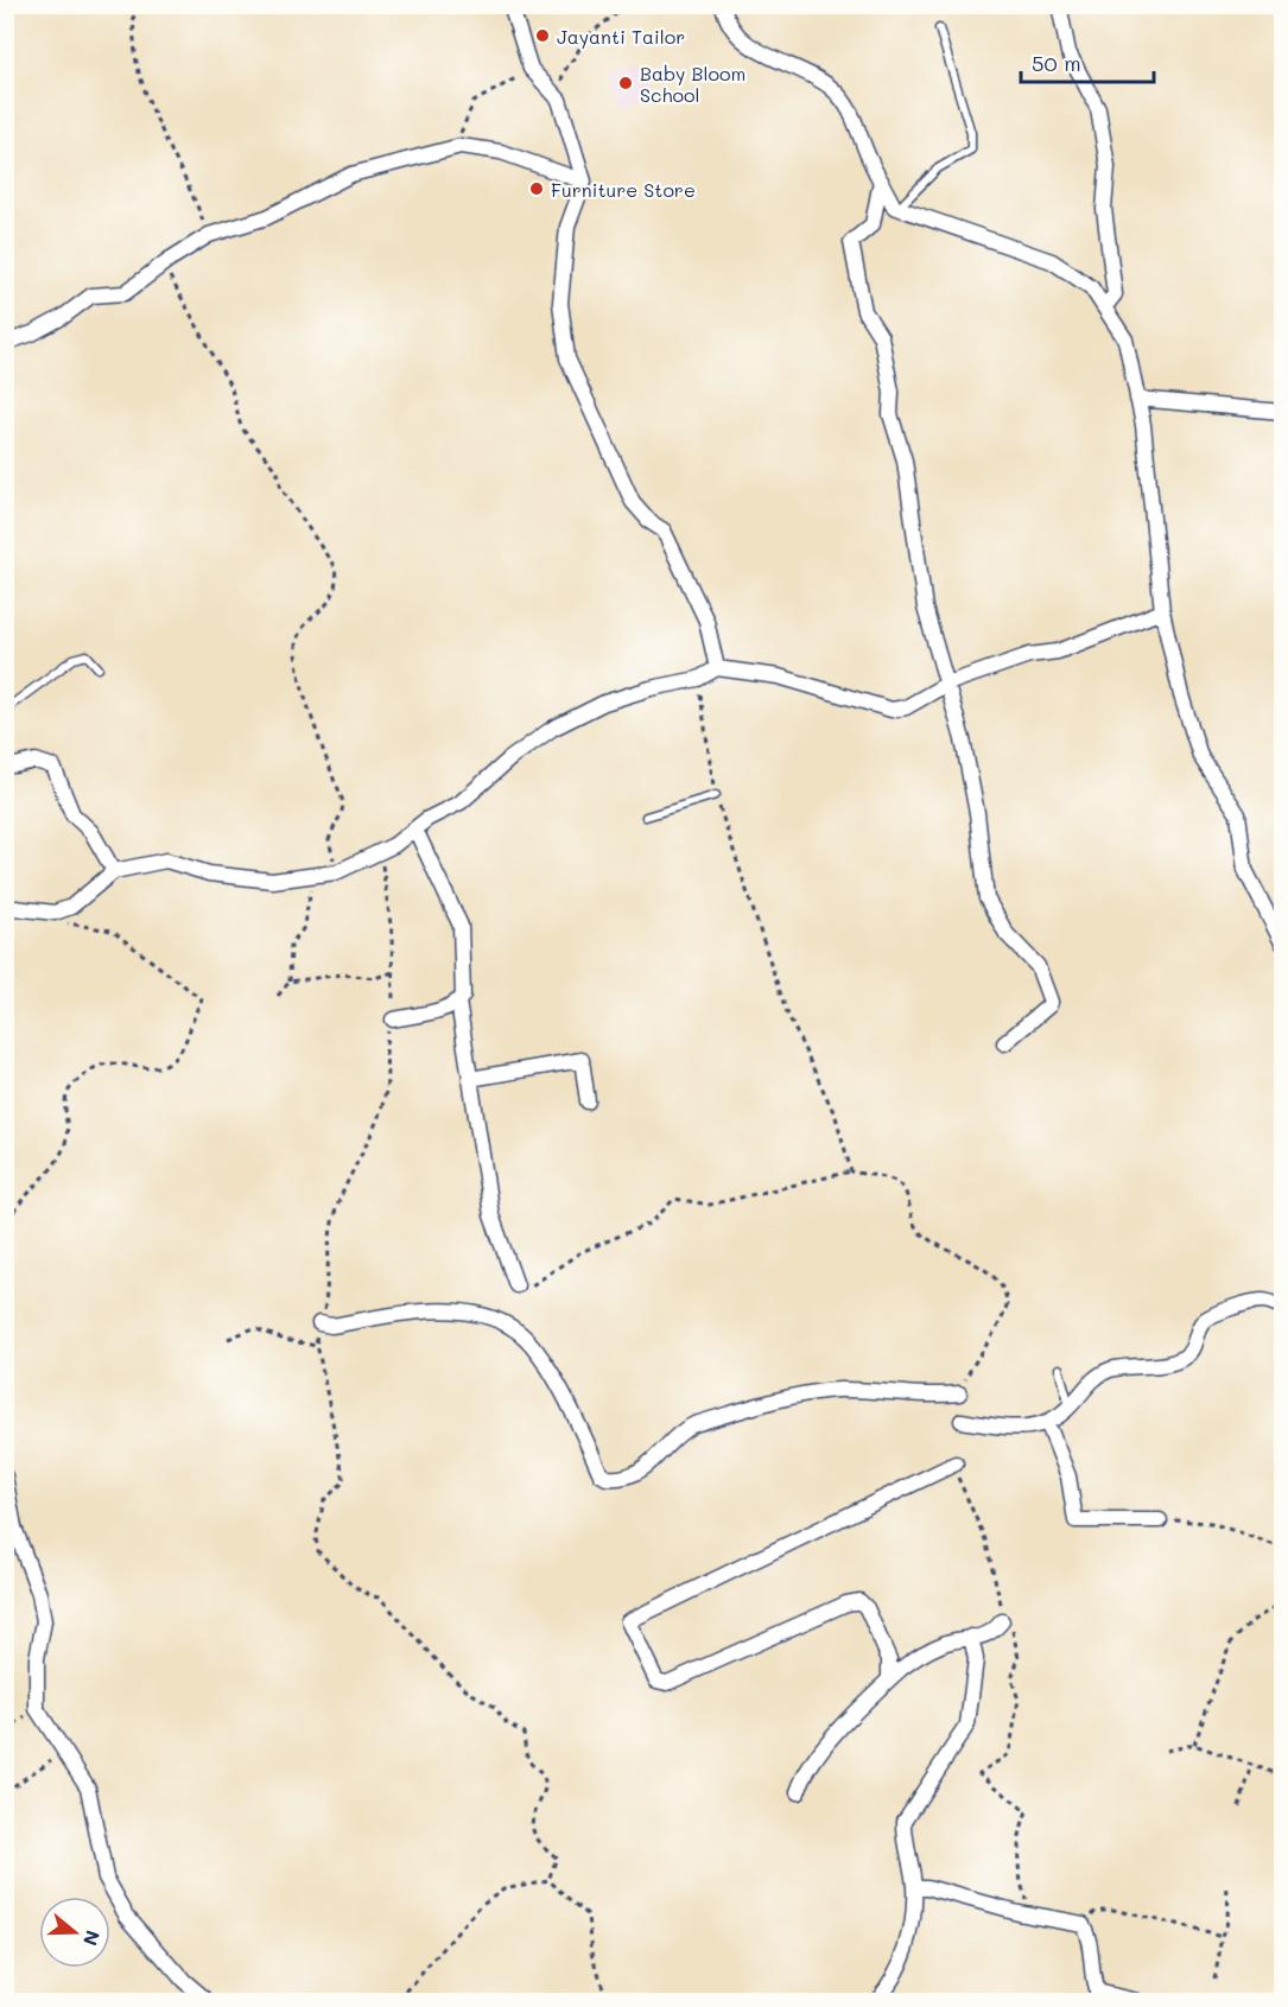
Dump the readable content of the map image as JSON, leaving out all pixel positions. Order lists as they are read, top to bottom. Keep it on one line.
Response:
{"places":["Jayanti Tailor","Baby Bloom School","Furniture Store"],"scale_bar":"50 m","north":"right"}
